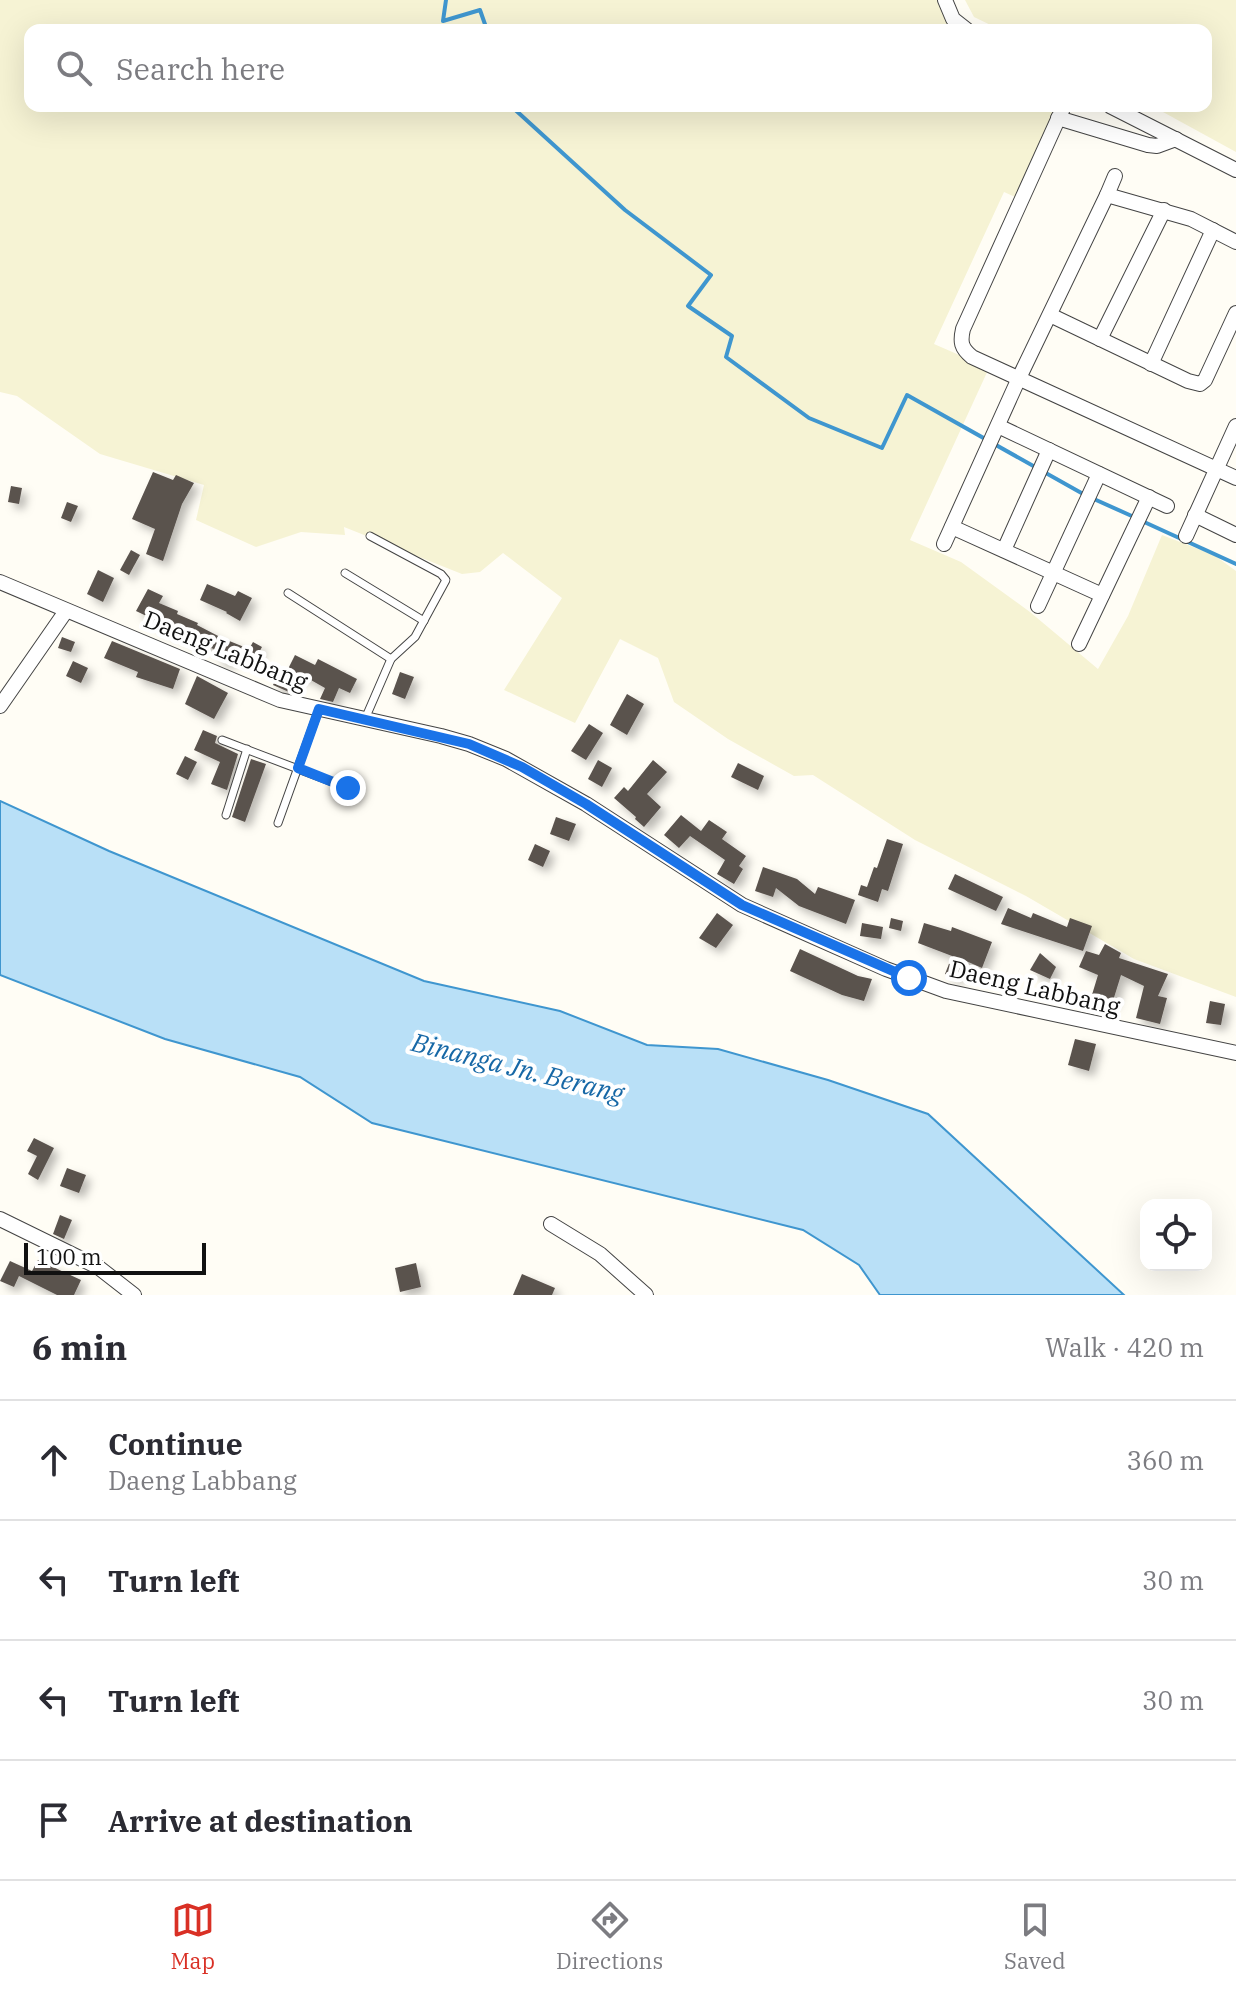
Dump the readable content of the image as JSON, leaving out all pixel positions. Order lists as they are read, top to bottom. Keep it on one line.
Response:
{"streets":{"street":["Daeng Labbang"]},"water":["Binanga Jn. Berang"],"scale_bar":"100 m","page":{"search":"Search here","scale":"100 m","heading":["6 min","Walk · 420 m"],"list":[["Continue","Daeng Labbang","360 m"],["Turn left","30 m"],["Turn left","30 m"],"Arrive at destination"],"nav":["Map","Directions","Saved"]}}
